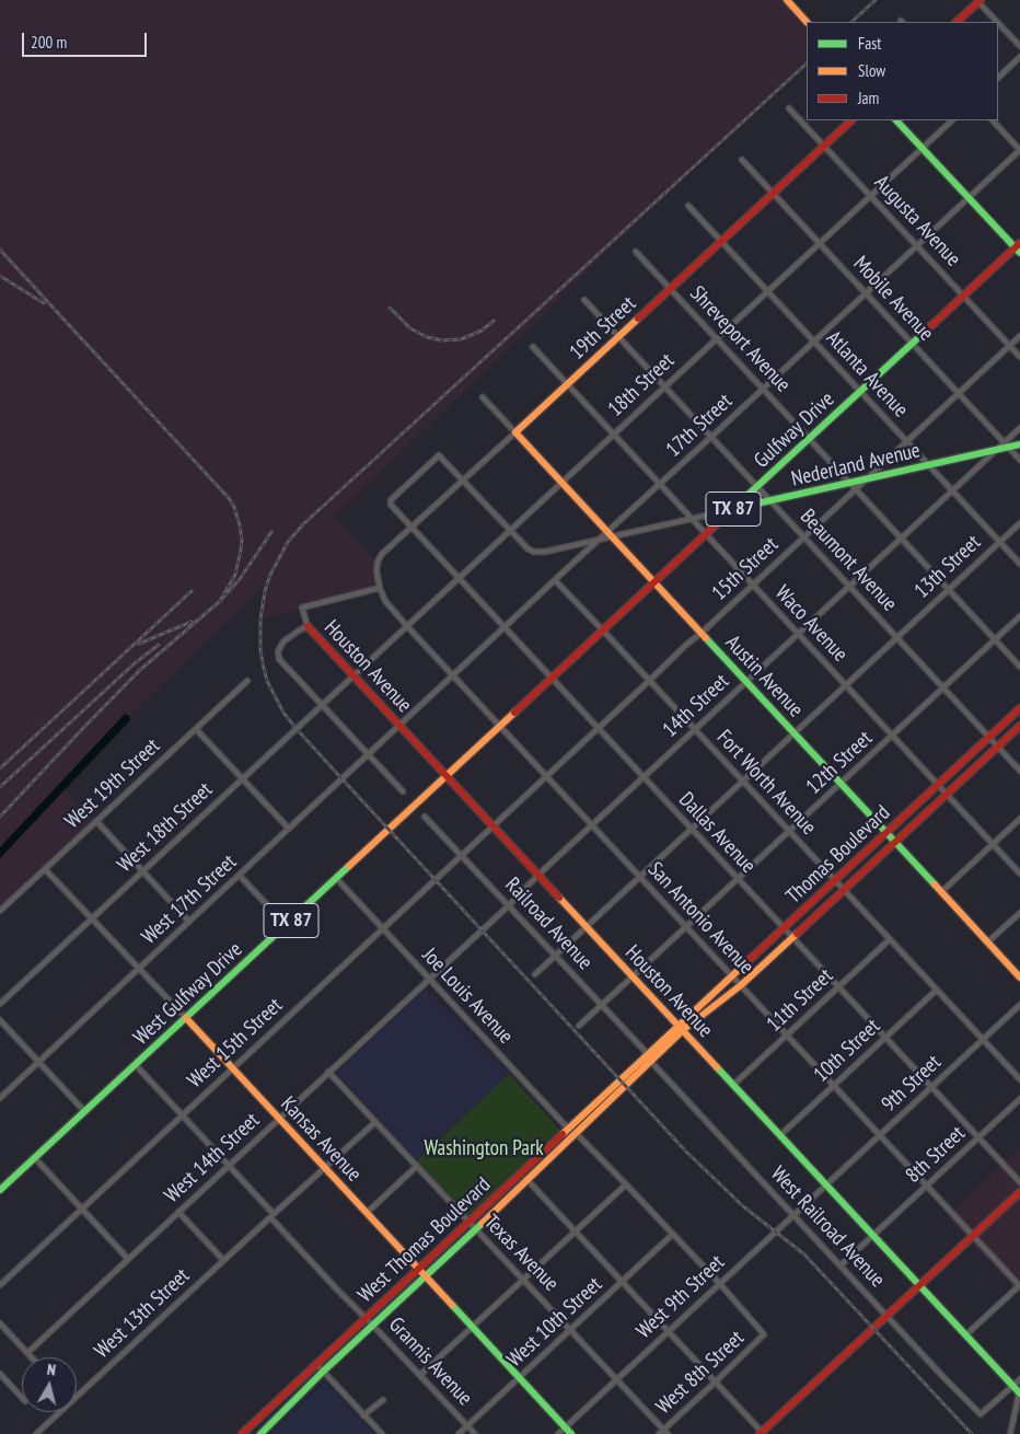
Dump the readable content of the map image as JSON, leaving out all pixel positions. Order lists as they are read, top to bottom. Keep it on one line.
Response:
{"streets":{"main road":["19th Street","Gulfway Drive","Nederland Avenue","TX 87","Houston Avenue","Austin Avenue","Thomas Boulevard","West Gulfway Drive","Kansas Avenue","West Thomas Boulevard"],"street":["Augusta Avenue","Mobile Avenue","Shreveport Avenue","Atlanta Avenue","18th Street","17th Street","Beaumont Avenue","13th Street","15th Street","Waco Avenue","14th Street","12th Street","Fort Worth Avenue","West 19th Street","West 18th Street","Dallas Avenue","West 17th Street","San Antonio Avenue","Railroad Avenue","Joe Louis Avenue","11th Street","West 15th Street","10th Street","9th Street","8th Street","West 14th Street","West Railroad Avenue","Texas Avenue","West 9th Street","West 13th Street","West 10th Street","Grannis Avenue","West 8th Street"]},"crossings":[["Augusta Avenue","19th Street"],["Augusta Avenue","18th Street"],["Augusta Avenue","17th Street"],["Augusta Avenue","Gulfway Drive"],["Mobile Avenue","19th Street"],["Mobile Avenue","18th Street"],["Mobile Avenue","17th Street"],["Mobile Avenue","Gulfway Drive"],["Mobile Avenue","Nederland Avenue"],["Mobile Avenue","14th Street"],["19th Street","Shreveport Avenue"],["19th Street","Atlanta Avenue"],["19th Street","Beaumont Avenue"],["19th Street","Waco Avenue"],["19th Street","Austin Avenue"],["19th Street","Dallas Avenue"],["19th Street","San Antonio Avenue"],["Shreveport Avenue","18th Street"],["Shreveport Avenue","17th Street"],["Shreveport Avenue","Gulfway Drive"],["Shreveport Avenue","Nederland Avenue"],["Shreveport Avenue","13th Street"],["Shreveport Avenue","15th Street"],["Shreveport Avenue","14th Street"],["Shreveport Avenue","12th Street"],["Atlanta Avenue","18th Street"],["Atlanta Avenue","17th Street"],["Atlanta Avenue","Gulfway Drive"],["Atlanta Avenue","Nederland Avenue"],["Atlanta Avenue","13th Street"],["Atlanta Avenue","14th Street"],["18th Street","Nederland Avenue"],["18th Street","Beaumont Avenue"],["18th Street","Waco Avenue"],["18th Street","Houston Avenue"],["18th Street","Austin Avenue"],["18th Street","West 18th Street"],["18th Street","Dallas Avenue"],["18th Street","San Antonio Avenue"],["17th Street","Nederland Avenue"],["17th Street","Beaumont Avenue"],["17th Street","Waco Avenue"],["17th Street","Austin Avenue"],["Gulfway Drive","Nederland Avenue"],["Gulfway Drive","Beaumont Avenue"],["Gulfway Drive","Waco Avenue"],["Gulfway Drive","Houston Avenue"],["Gulfway Drive","Austin Avenue"],["Gulfway Drive","Fort Worth Avenue"],["Gulfway Drive","Dallas Avenue"],["Gulfway Drive","San Antonio Avenue"],["Gulfway Drive","West Gulfway Drive"],["Nederland Avenue","Beaumont Avenue"],["Nederland Avenue","15th Street"],["Nederland Avenue","Waco Avenue"],["Nederland Avenue","Austin Avenue"],["Nederland Avenue","14th Street"],["Beaumont Avenue","13th Street"],["Beaumont Avenue","15th Street"],["Beaumont Avenue","14th Street"],["Beaumont Avenue","12th Street"],["Beaumont Avenue","Thomas Boulevard"],["13th Street","Waco Avenue"],["13th Street","Houston Avenue"],["13th Street","Austin Avenue"],["13th Street","Fort Worth Avenue"],["13th Street","Dallas Avenue"],["13th Street","San Antonio Avenue"],["15th Street","Waco Avenue"],["15th Street","Houston Avenue"],["15th Street","Austin Avenue"],["15th Street","Fort Worth Avenue"],["15th Street","Dallas Avenue"],["15th Street","San Antonio Avenue"],["15th Street","West 15th Street"],["Waco Avenue","14th Street"],["Waco Avenue","12th Street"],["Waco Avenue","Thomas Boulevard"],["Houston Avenue","14th Street"],["Houston Avenue","12th Street"],["Houston Avenue","West 18th Street"],["Houston Avenue","Thomas Boulevard"],["Houston Avenue","West 17th Street"],["Houston Avenue","San Antonio Avenue"],["Houston Avenue","West Gulfway Drive"],["Houston Avenue","11th Street"],["Houston Avenue","West 15th Street"],["Houston Avenue","10th Street"],["Houston Avenue","9th Street"],["Houston Avenue","8th Street"],["Houston Avenue","West 14th Street"],["Houston Avenue","West Railroad Avenue"],["Houston Avenue","West Thomas Boulevard"],["Houston Avenue","West 9th Street"],["Austin Avenue","14th Street"],["Austin Avenue","12th Street"],["Austin Avenue","Thomas Boulevard"],["14th Street","Fort Worth Avenue"],["14th Street","Dallas Avenue"],["14th Street","San Antonio Avenue"],["14th Street","West 14th Street"],["12th Street","Fort Worth Avenue"],["12th Street","Dallas Avenue"],["12th Street","San Antonio Avenue"],["12th Street","Railroad Avenue"],["Fort Worth Avenue","Thomas Boulevard"],["Fort Worth Avenue","11th Street"],["Fort Worth Avenue","10th Street"],["Fort Worth Avenue","9th Street"],["West 19th Street","Kansas Avenue"],["West 18th Street","Kansas Avenue"],["Dallas Avenue","Thomas Boulevard"],["Dallas Avenue","11th Street"],["Dallas Avenue","10th Street"],["Dallas Avenue","9th Street"],["Dallas Avenue","8th Street"],["Thomas Boulevard","San Antonio Avenue"],["Thomas Boulevard","West Thomas Boulevard"],["West 17th Street","Kansas Avenue"],["San Antonio Avenue","11th Street"],["San Antonio Avenue","10th Street"],["San Antonio Avenue","9th Street"],["San Antonio Avenue","8th Street"],["Railroad Avenue","West 15th Street"],["Railroad Avenue","West 14th Street"],["Railroad Avenue","West Railroad Avenue"],["Railroad Avenue","West Thomas Boulevard"],["West Gulfway Drive","Joe Louis Avenue"],["West Gulfway Drive","Kansas Avenue"],["West Gulfway Drive","Grannis Avenue"],["Joe Louis Avenue","West 15th Street"],["Joe Louis Avenue","West 14th Street"],["Joe Louis Avenue","West Thomas Boulevard"],["Joe Louis Avenue","West 9th Street"],["Joe Louis Avenue","West 10th Street"],["Joe Louis Avenue","West 8th Street"],["West 15th Street","Kansas Avenue"],["West 15th Street","Grannis Avenue"],["9th Street","West 9th Street"],["Kansas Avenue","West 14th Street"],["Kansas Avenue","West Thomas Boulevard"],["Kansas Avenue","West 9th Street"],["Kansas Avenue","West 13th Street"],["Kansas Avenue","West 10th Street"],["West 14th Street","Texas Avenue"],["West 14th Street","Grannis Avenue"],["West Railroad Avenue","West Thomas Boulevard"],["West Railroad Avenue","West 9th Street"],["West Thomas Boulevard","Texas Avenue"],["West Thomas Boulevard","Grannis Avenue"],["Texas Avenue","West 9th Street"],["Texas Avenue","West 13th Street"],["Texas Avenue","West 10th Street"],["Texas Avenue","West 8th Street"],["West 13th Street","Grannis Avenue"],["West 10th Street","Grannis Avenue"]],"parks":["Washington Park"],"legend":["Fast","Slow","Jam"],"scale_bar":"200 m","north":"top"}
